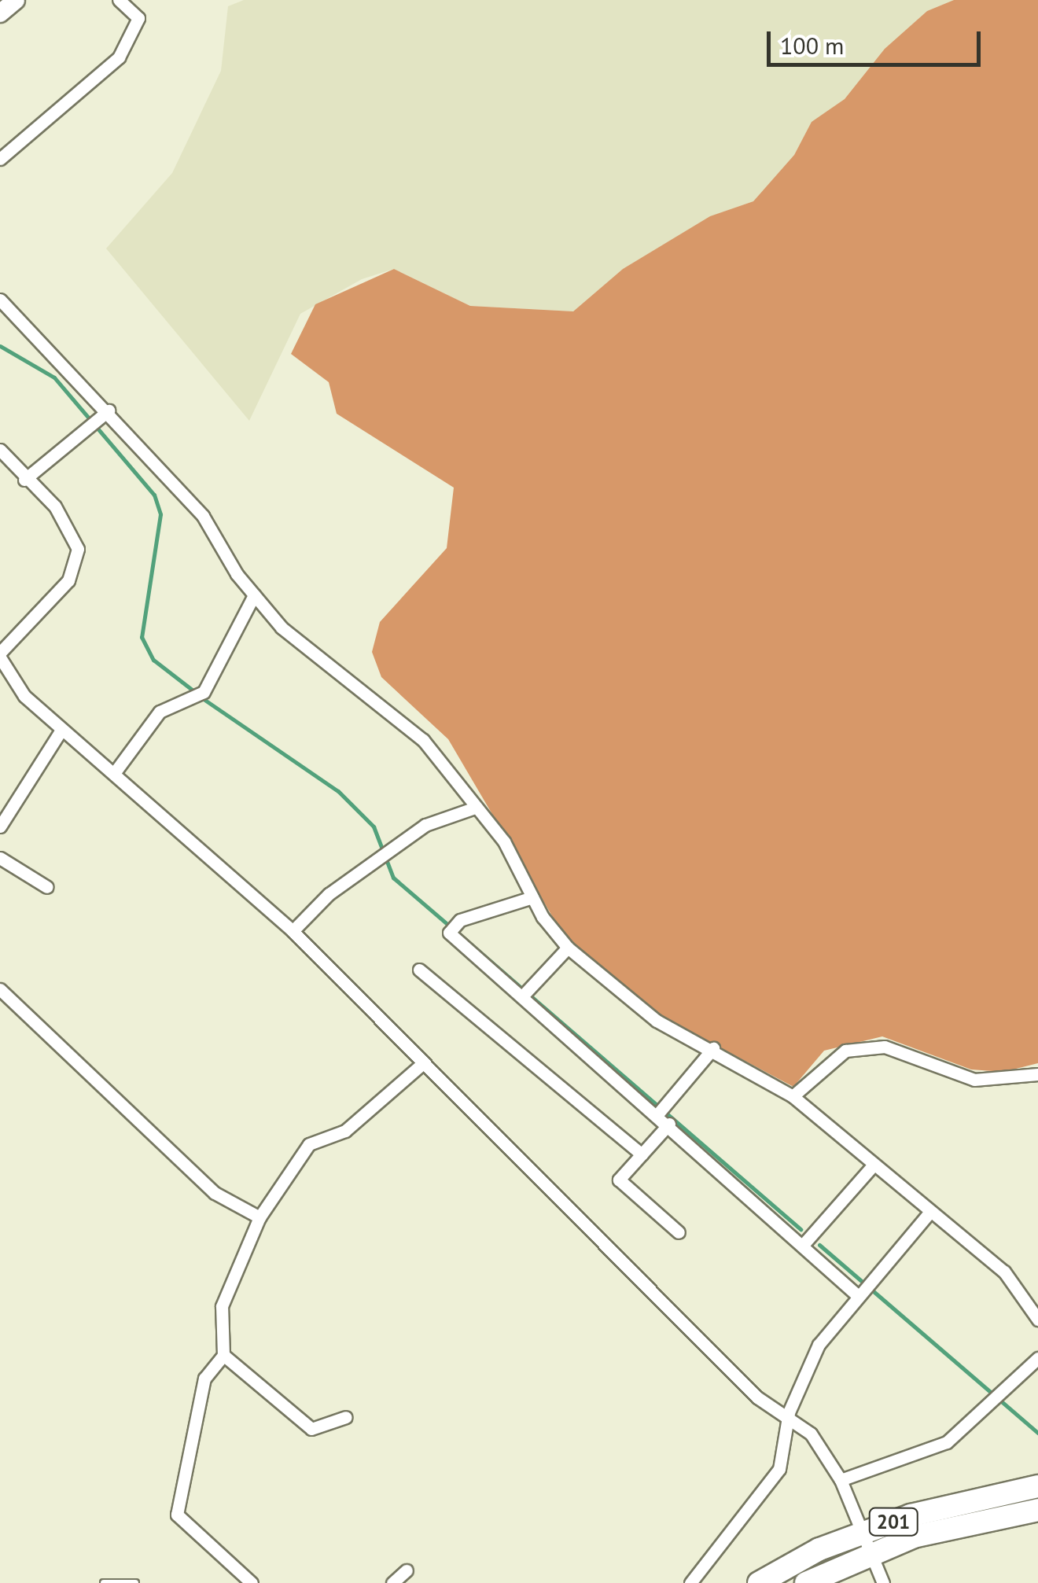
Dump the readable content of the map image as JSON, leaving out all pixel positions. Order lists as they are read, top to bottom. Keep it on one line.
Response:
{"streets":{"highway":["201"]},"scale_bar":"100 m"}
